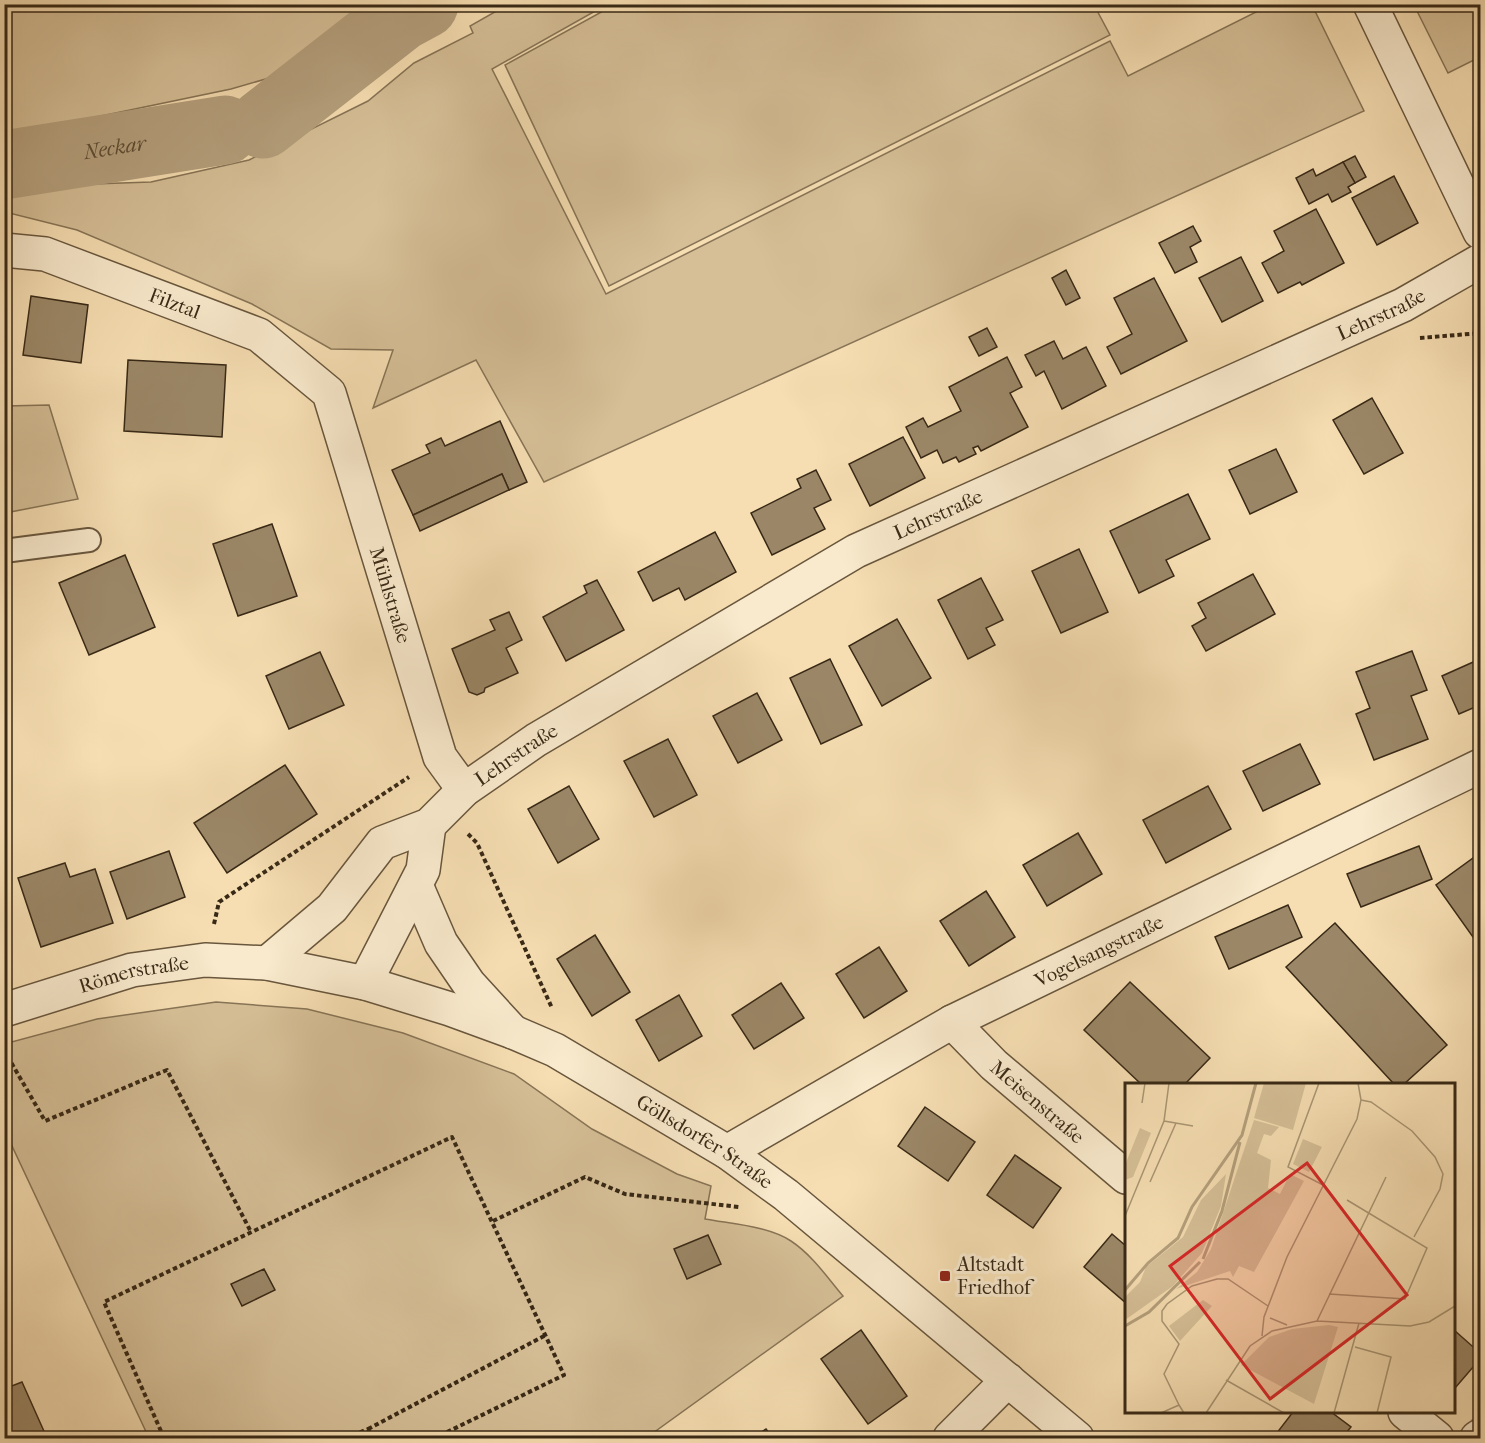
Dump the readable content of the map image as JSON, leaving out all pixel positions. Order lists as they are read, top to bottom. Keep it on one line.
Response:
{"streets":{"street":["Filztal","Lehrstraße","Mühlstraße","Vogelsangstraße","Römerstraße","Meisenstraße","Göllsdorfer Straße"]},"crossings":[["Filztal","Mühlstraße"],["Lehrstraße","Mühlstraße"],["Lehrstraße","Römerstraße"],["Lehrstraße","Göllsdorfer Straße"],["Vogelsangstraße","Meisenstraße"],["Vogelsangstraße","Göllsdorfer Straße"],["Römerstraße","Göllsdorfer Straße"]],"water":["Neckar"],"places":{"transit":["Altstadt Friedhof"]}}
